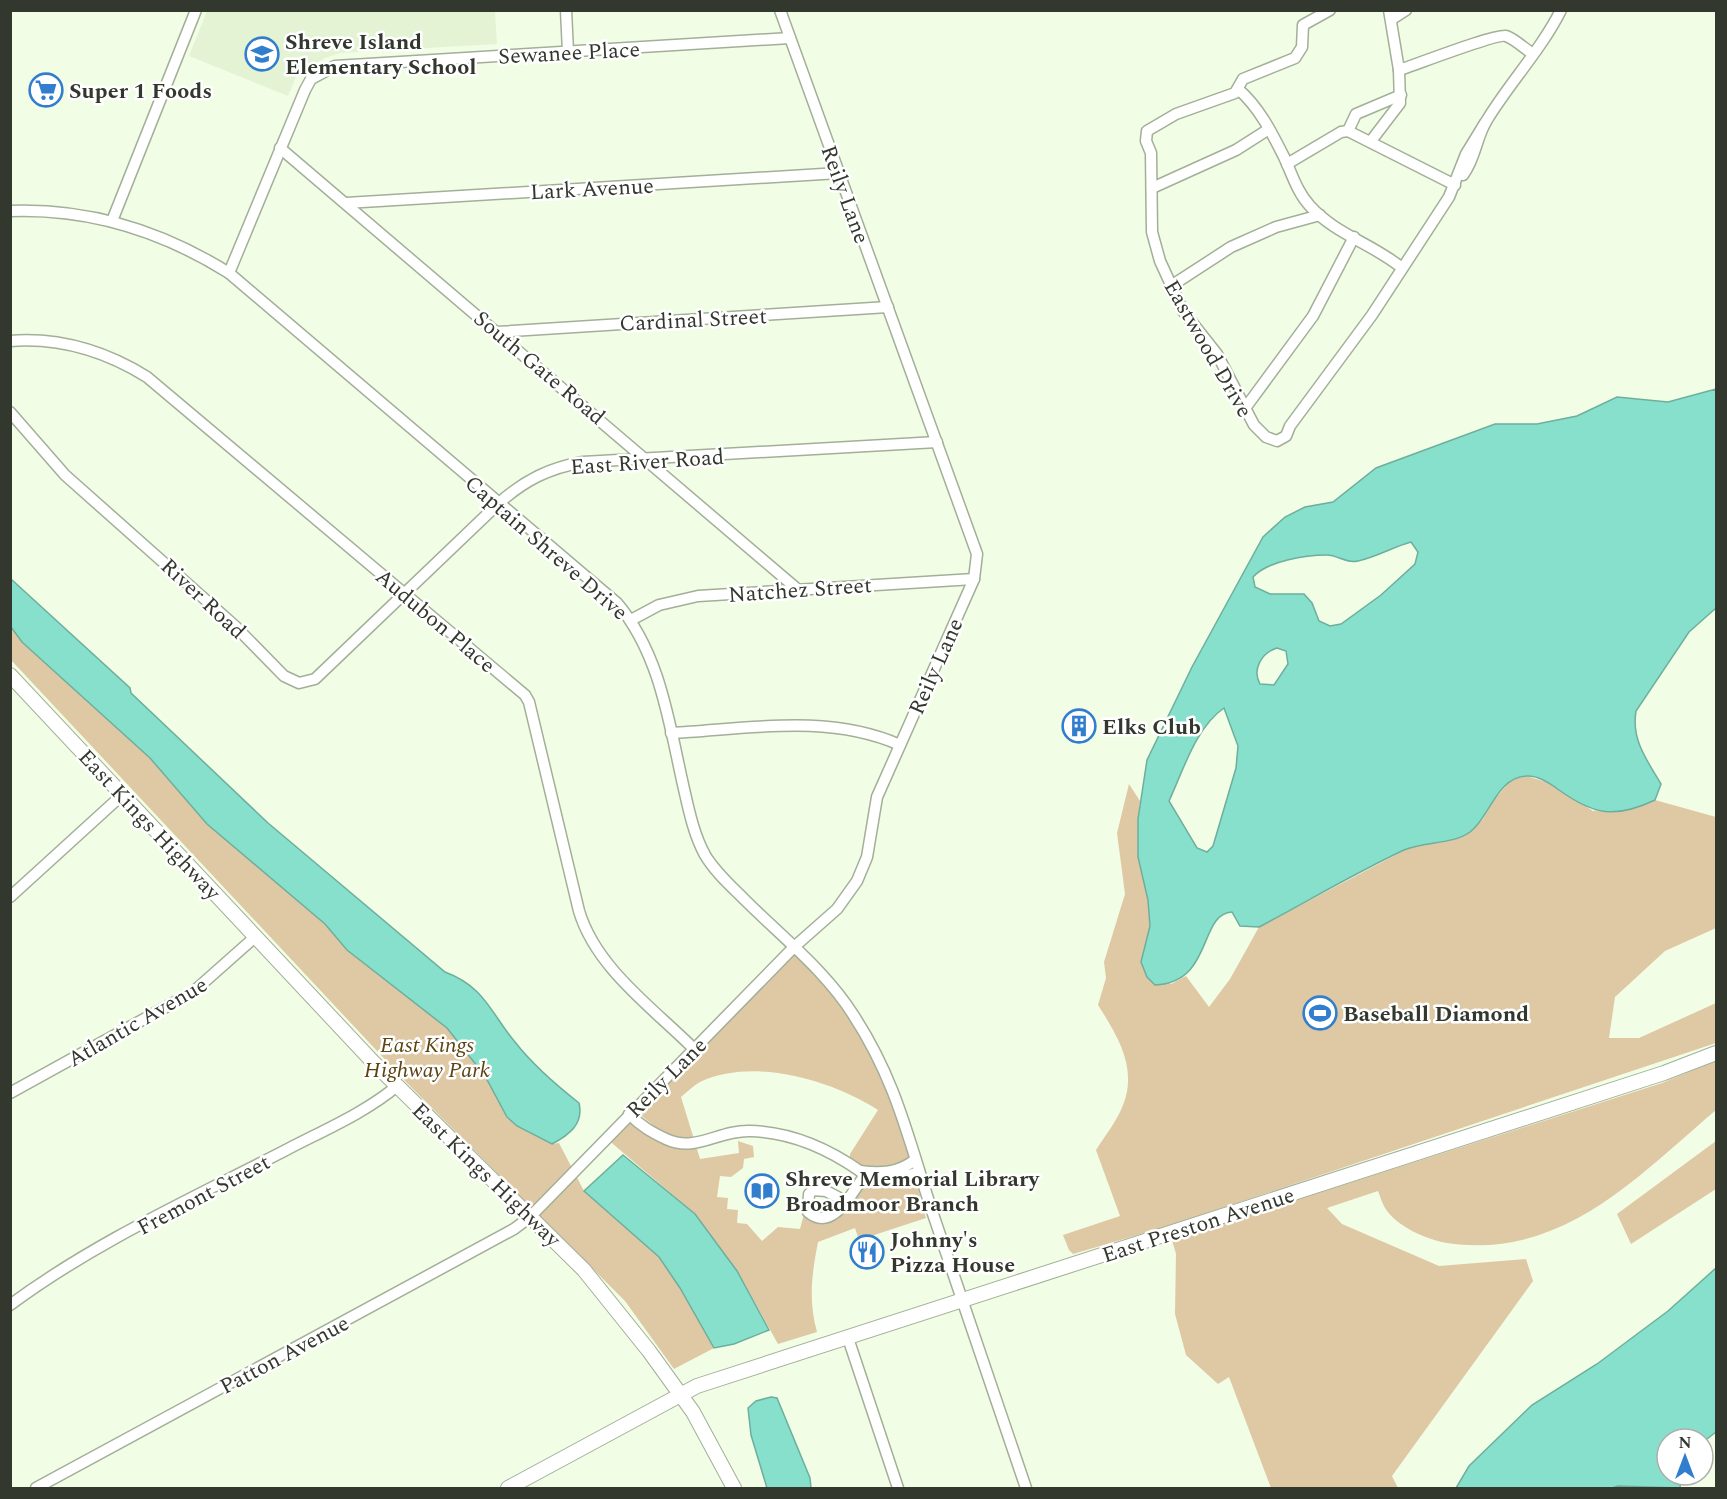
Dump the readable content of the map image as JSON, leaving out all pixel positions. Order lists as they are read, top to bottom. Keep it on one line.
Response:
{"streets":{"street":["Sewanee Place","Lark Avenue","Reily Lane","Cardinal Street","Eastwood Drive","South Gate Road","East River Road","Captain Shreve Drive","Natchez Street","River Road","Audubon Place","East Kings Highway","Atlantic Avenue","Fremont Street","East Preston Avenue","Patton Avenue"]},"crossings":[["Sewanee Place","Reily Lane"],["Sewanee Place","South Gate Road"],["Sewanee Place","Captain Shreve Drive"],["Lark Avenue","Reily Lane"],["Lark Avenue","South Gate Road"],["Reily Lane","Cardinal Street"],["Reily Lane","East River Road"],["Reily Lane","Captain Shreve Drive"],["Reily Lane","Natchez Street"],["Reily Lane","Audubon Place"],["Reily Lane","East Kings Highway"],["Reily Lane","Patton Avenue"],["Cardinal Street","South Gate Road"],["South Gate Road","East River Road"],["South Gate Road","Natchez Street"],["East River Road","Captain Shreve Drive"],["East River Road","River Road"],["East River Road","Audubon Place"],["Captain Shreve Drive","Natchez Street"],["Captain Shreve Drive","East Preston Avenue"],["River Road","Audubon Place"],["East Kings Highway","Atlantic Avenue"],["East Kings Highway","Fremont Street"],["East Kings Highway","East Preston Avenue"],["East Kings Highway","Patton Avenue"]],"parks":["East Kings Highway Park"],"places":{"school or university":["Shreve Island Elementary School"],"supermarket":["Super 1 Foods"],"building":["Elks Club"],"sports":["Baseball Diamond"],"library":["Shreve Memorial Library Broadmoor Branch"],"restaurant":["Johnny's Pizza House"]},"north":"top"}
